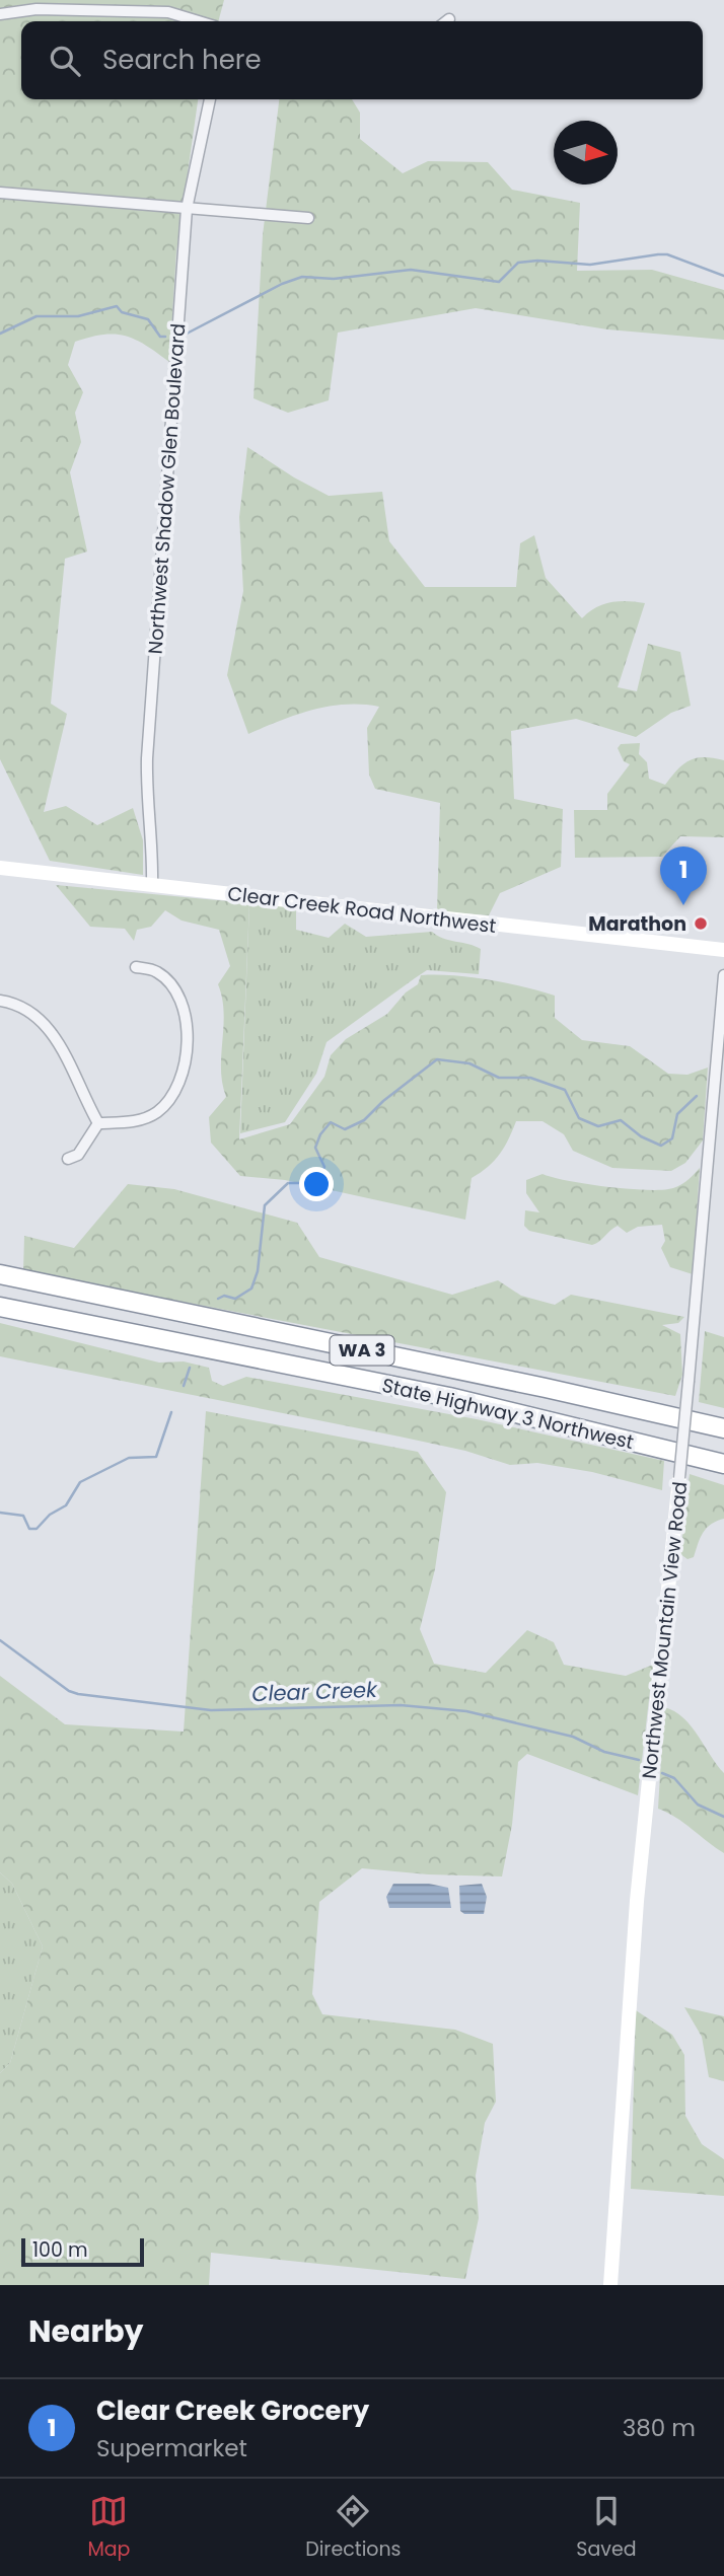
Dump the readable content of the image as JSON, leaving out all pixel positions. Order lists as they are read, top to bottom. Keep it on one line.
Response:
{"streets":{"highway":["WA 3","State Highway 3 Northwest"],"street":["Northwest Shadow Glen Boulevard","Clear Creek Road Northwest","Northwest Mountain View Road"]},"crossings":[["Northwest Shadow Glen Boulevard","Clear Creek Road Northwest"]],"water":["Clear Creek"],"places":["Marathon"],"scale_bar":"100 m","north":"right","page":{"search":"Search here","pins":"1","scale":"100 m","heading":"Nearby","list":[{"mark":"1","name":"Clear Creek Grocery","note":"Supermarket","value":"380 m"}],"nav":["Map","Directions","Saved"]}}
